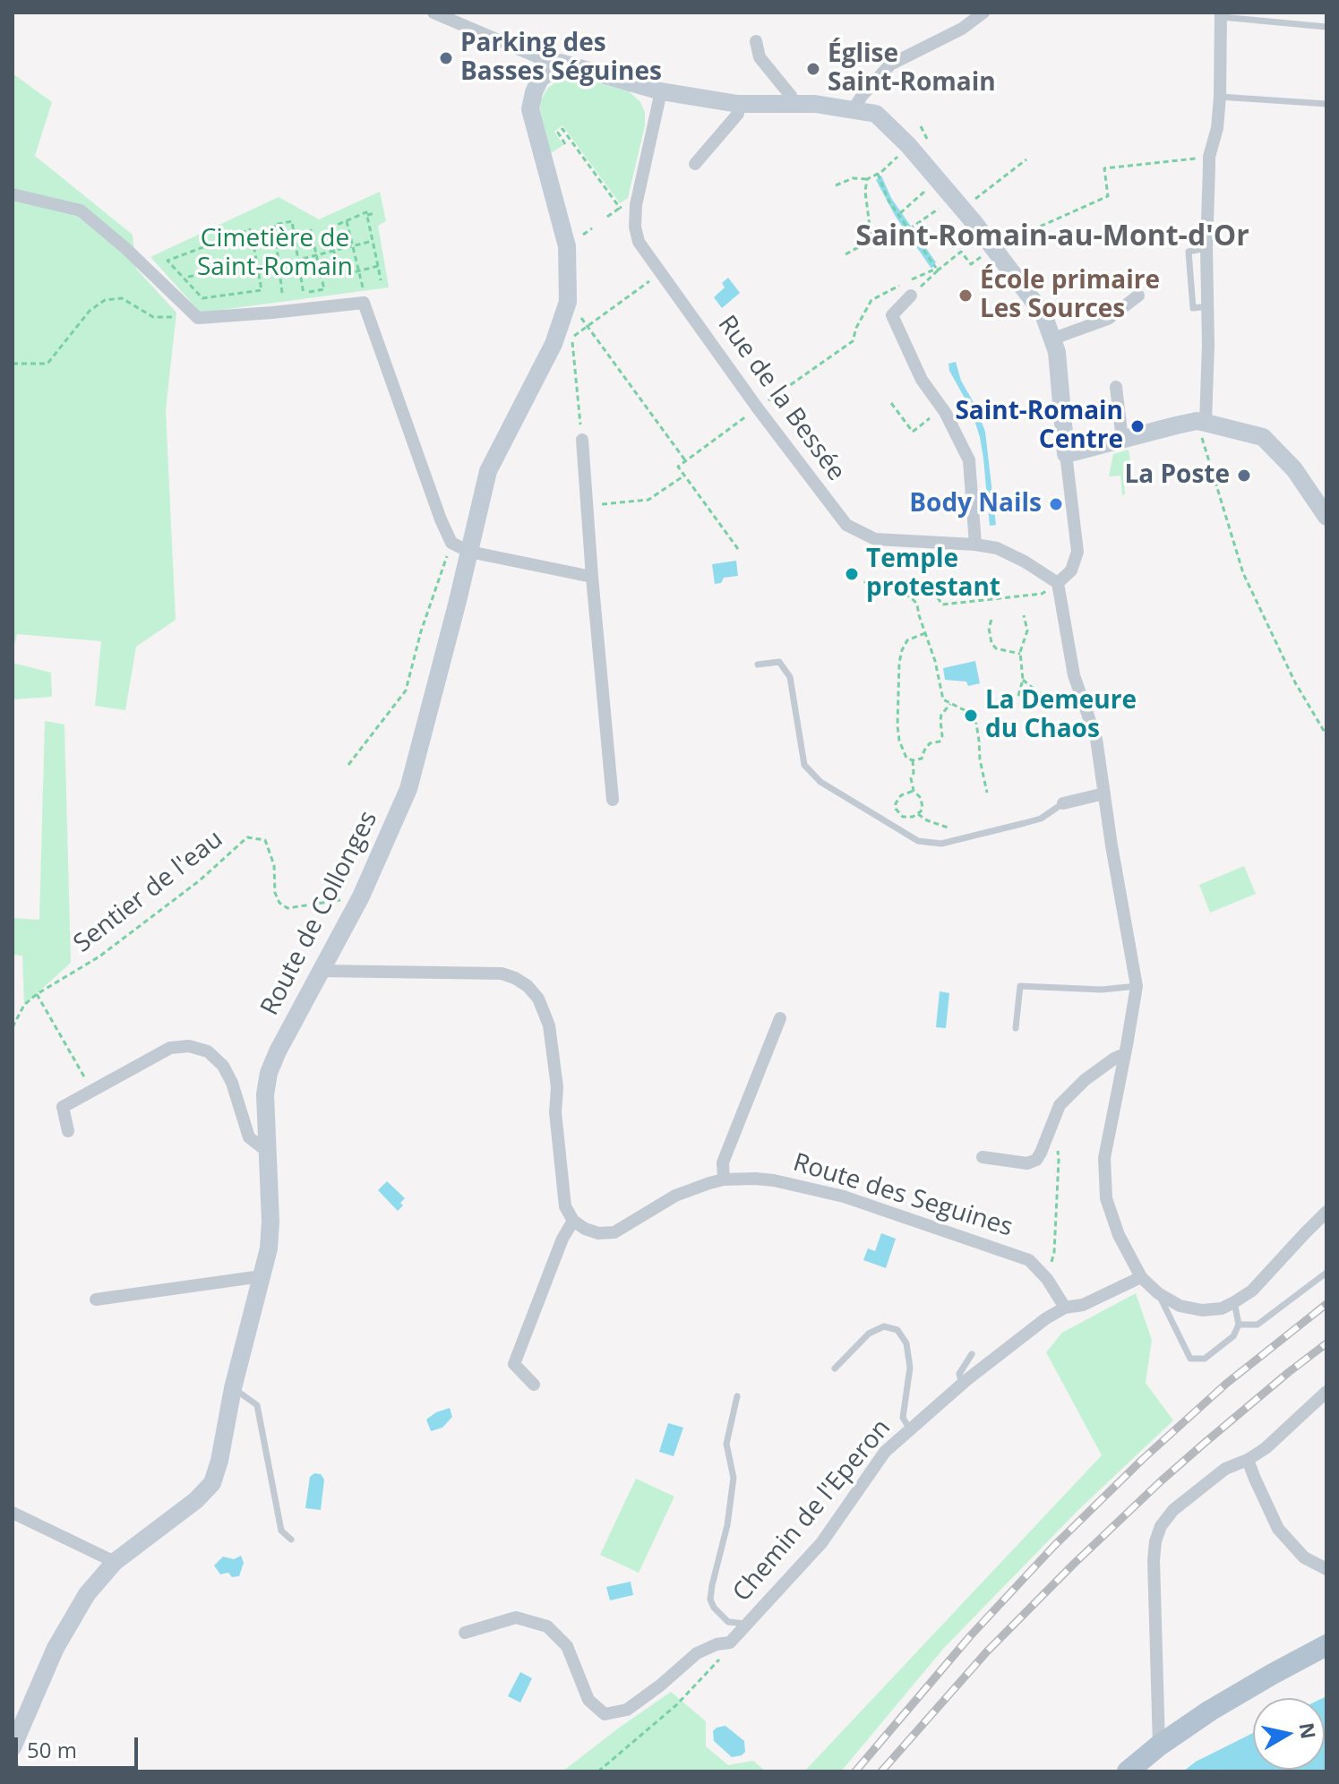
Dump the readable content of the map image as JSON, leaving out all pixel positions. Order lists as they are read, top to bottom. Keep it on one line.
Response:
{"streets":{"main road":["Route de Collonges"],"street":["Rue de la Bessée","Route des Seguines","Chemin de l'Eperon"],"path":["Sentier de l'eau"]},"crossings":[["Sentier de l'eau","Route de Collonges"],["Route des Seguines","Chemin de l'Eperon"]],"districts":["Saint-Romain-au-Mont-d'Or"],"parks":["Cimetière de Saint-Romain"],"places":["Parking des Basses Séguines","Église Saint-Romain","École primaire Les Sources","Saint-Romain Centre","La Poste","Body Nails","Temple protestant","La Demeure du Chaos"],"scale_bar":"50 m","north":"right"}
